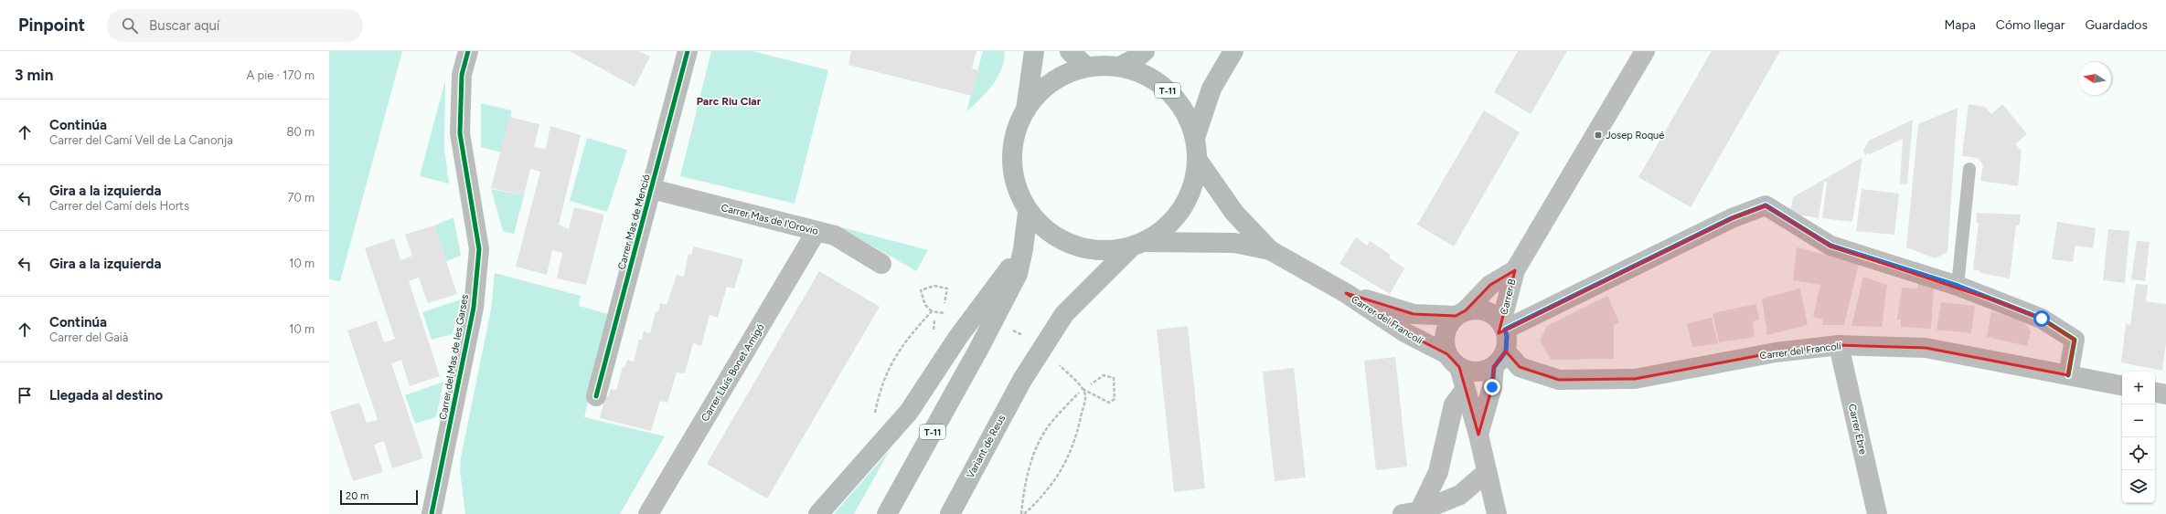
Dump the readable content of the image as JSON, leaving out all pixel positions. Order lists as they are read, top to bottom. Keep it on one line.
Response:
{"streets":{"highway":["T-11","Variant de Reus"],"street":["Carrer Mas de l'Orovio","Carrer Mas de Menció","Carrer B","Carrer del Francolí","Carrer del Mas de les Garses","Carrer Lluís Bonet Amigó","Carrer Ebre"]},"crossings":[["T-11","Variant de Reus"],["Carrer Mas de l'Orovio","Carrer Mas de Menció"],["Carrer Mas de l'Orovio","Carrer Lluís Bonet Amigó"],["Carrer B","Carrer del Francolí"],["Carrer del Francolí","Carrer Ebre"]],"districts":["Parc Riu Clar"],"places":{"transit":["Josep Roqué"]},"scale_bar":"20 m","north":"left","page":{"header":"Pinpoint","search":"Buscar aquí","nav":["Mapa","Cómo llegar","Guardados"],"heading":["3 min","A pie · 170 m"],"list":[["Continúa","Carrer del Camí Vell de La Canonja","80 m"],["Gira a la izquierda","Carrer del Camí dels Horts","70 m"],["Gira a la izquierda","10 m"],["Continúa","Carrer del Gaià","10 m"],"Llegada al destino"],"map_buttons":["+","−"],"scale":"20 m"}}
